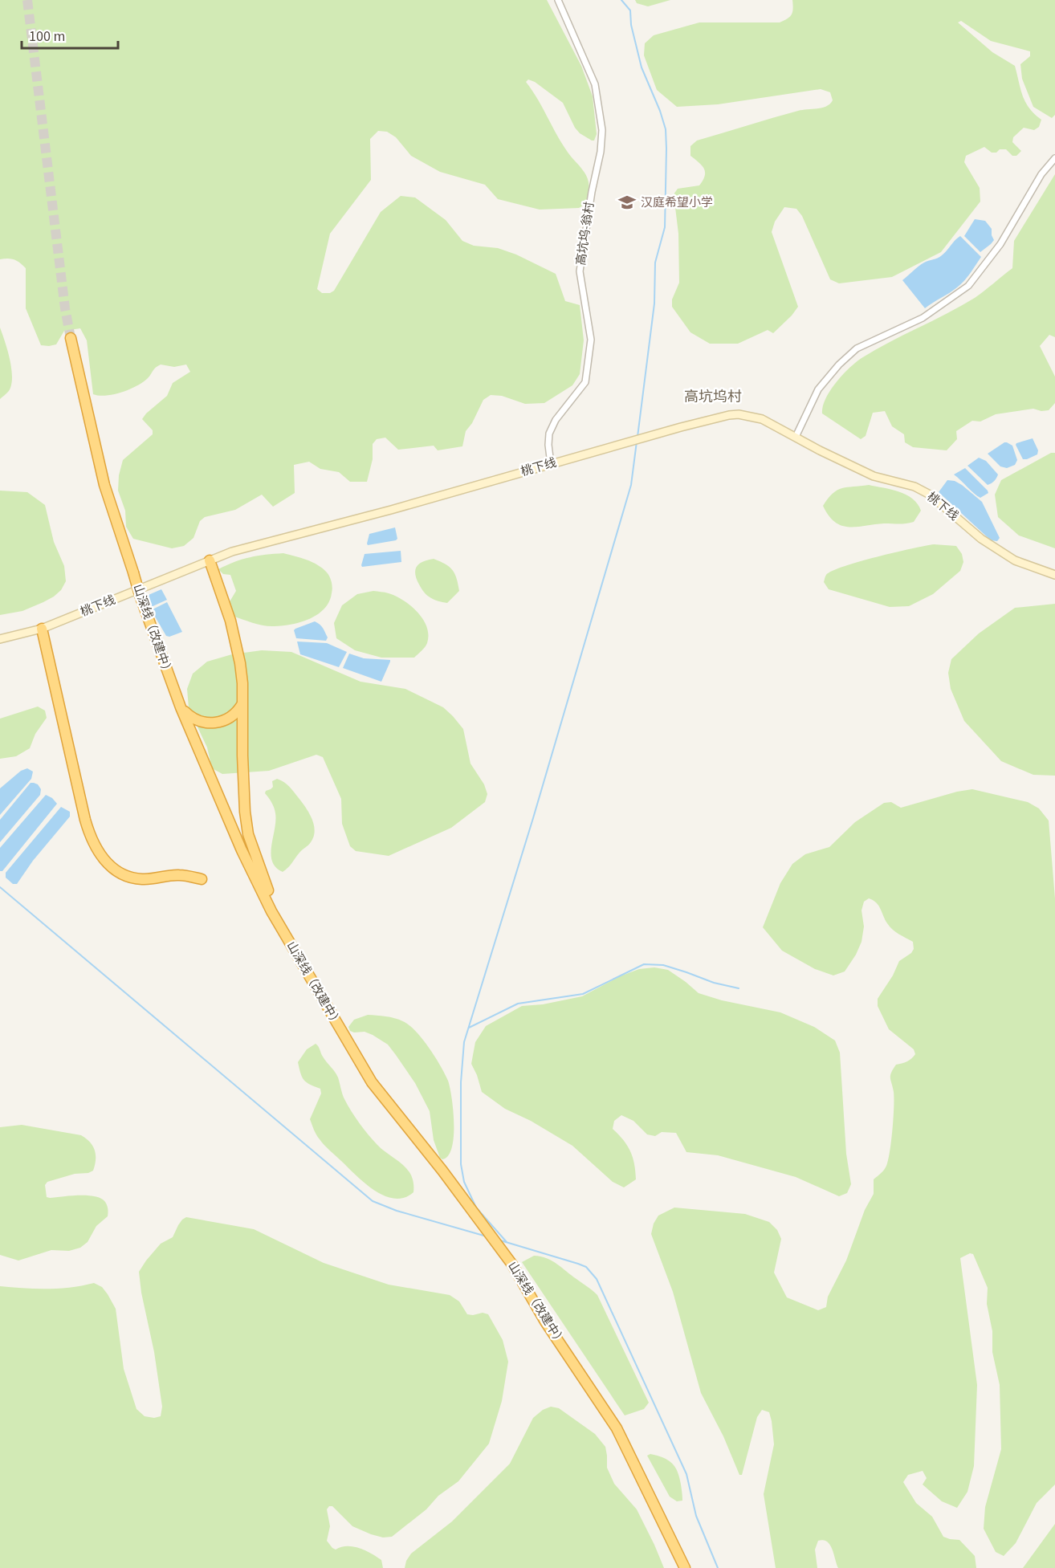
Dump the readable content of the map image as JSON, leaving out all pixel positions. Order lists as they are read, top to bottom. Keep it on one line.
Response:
{"streets":{"highway":["山深线（改建中）"],"main road":["桃下线"],"street":["高坑坞-翁村"]},"crossings":[["高坑坞-翁村","桃下线"]],"districts":["高坑坞村"],"places":{"school or university":["汉庭希望小学"]},"scale_bar":"100 m"}
